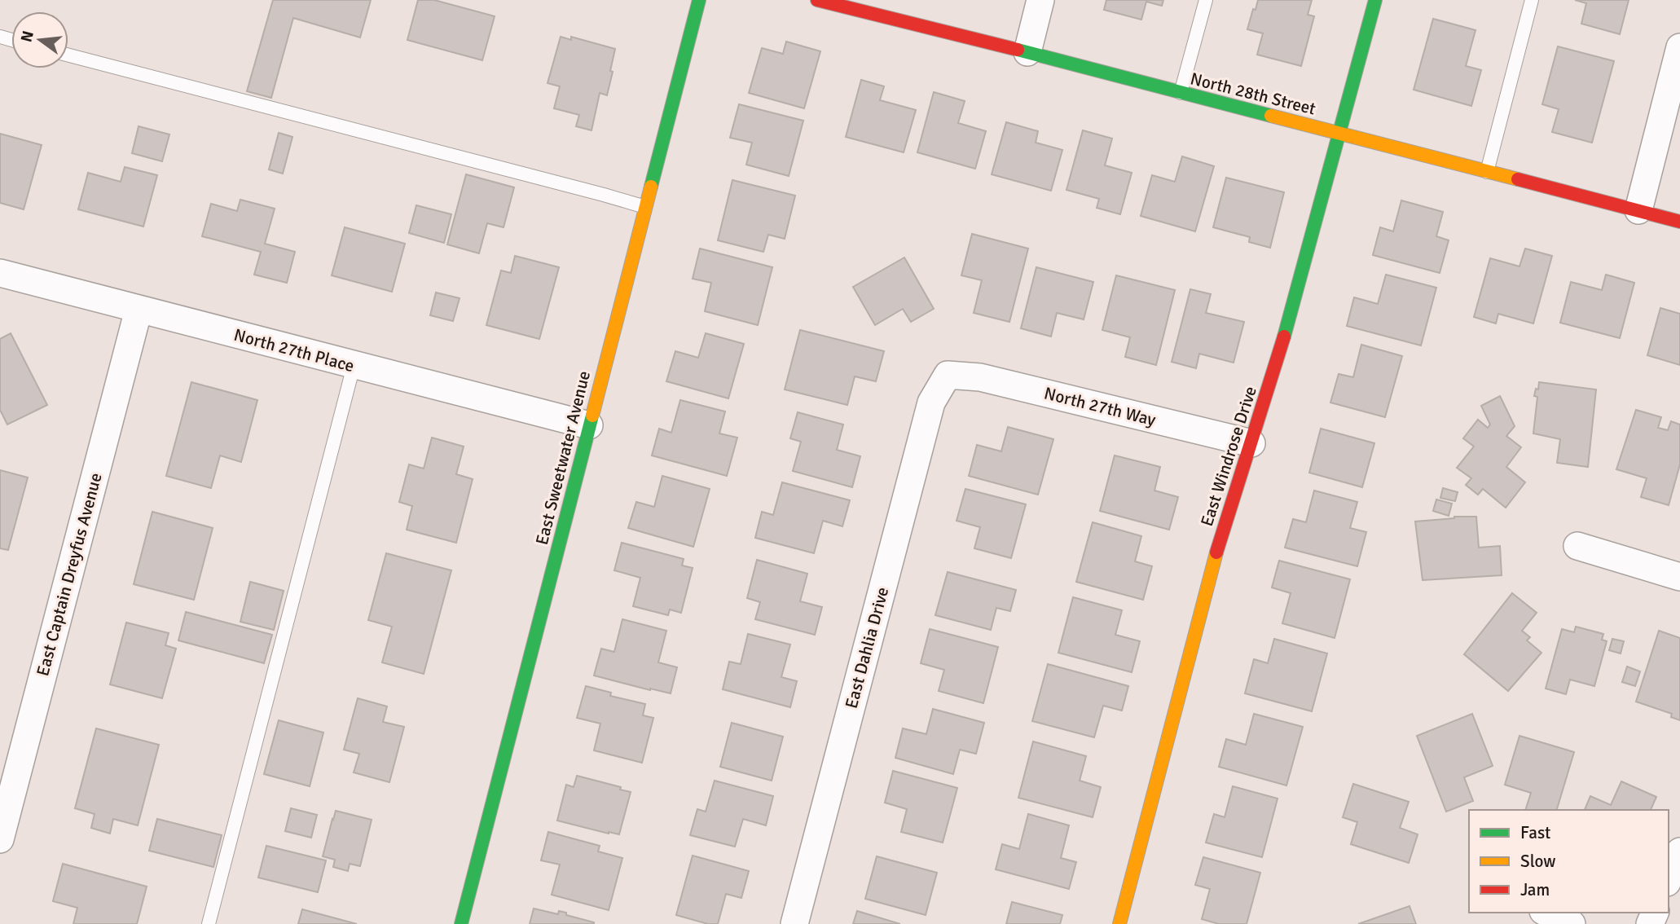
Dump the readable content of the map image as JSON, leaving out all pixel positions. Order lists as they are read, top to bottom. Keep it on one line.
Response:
{"streets":{"street":["North 28th Street","North 27th Place","North 27th Way","East Windrose Drive","East Sweetwater Avenue","East Captain Dreyfus Avenue","East Dahlia Drive"]},"crossings":[["North 28th Street","East Windrose Drive"],["North 27th Place","East Sweetwater Avenue"],["North 27th Place","East Captain Dreyfus Avenue"],["North 27th Way","East Windrose Drive"],["North 27th Way","East Dahlia Drive"]],"legend":["Fast","Slow","Jam"],"north":"left"}
